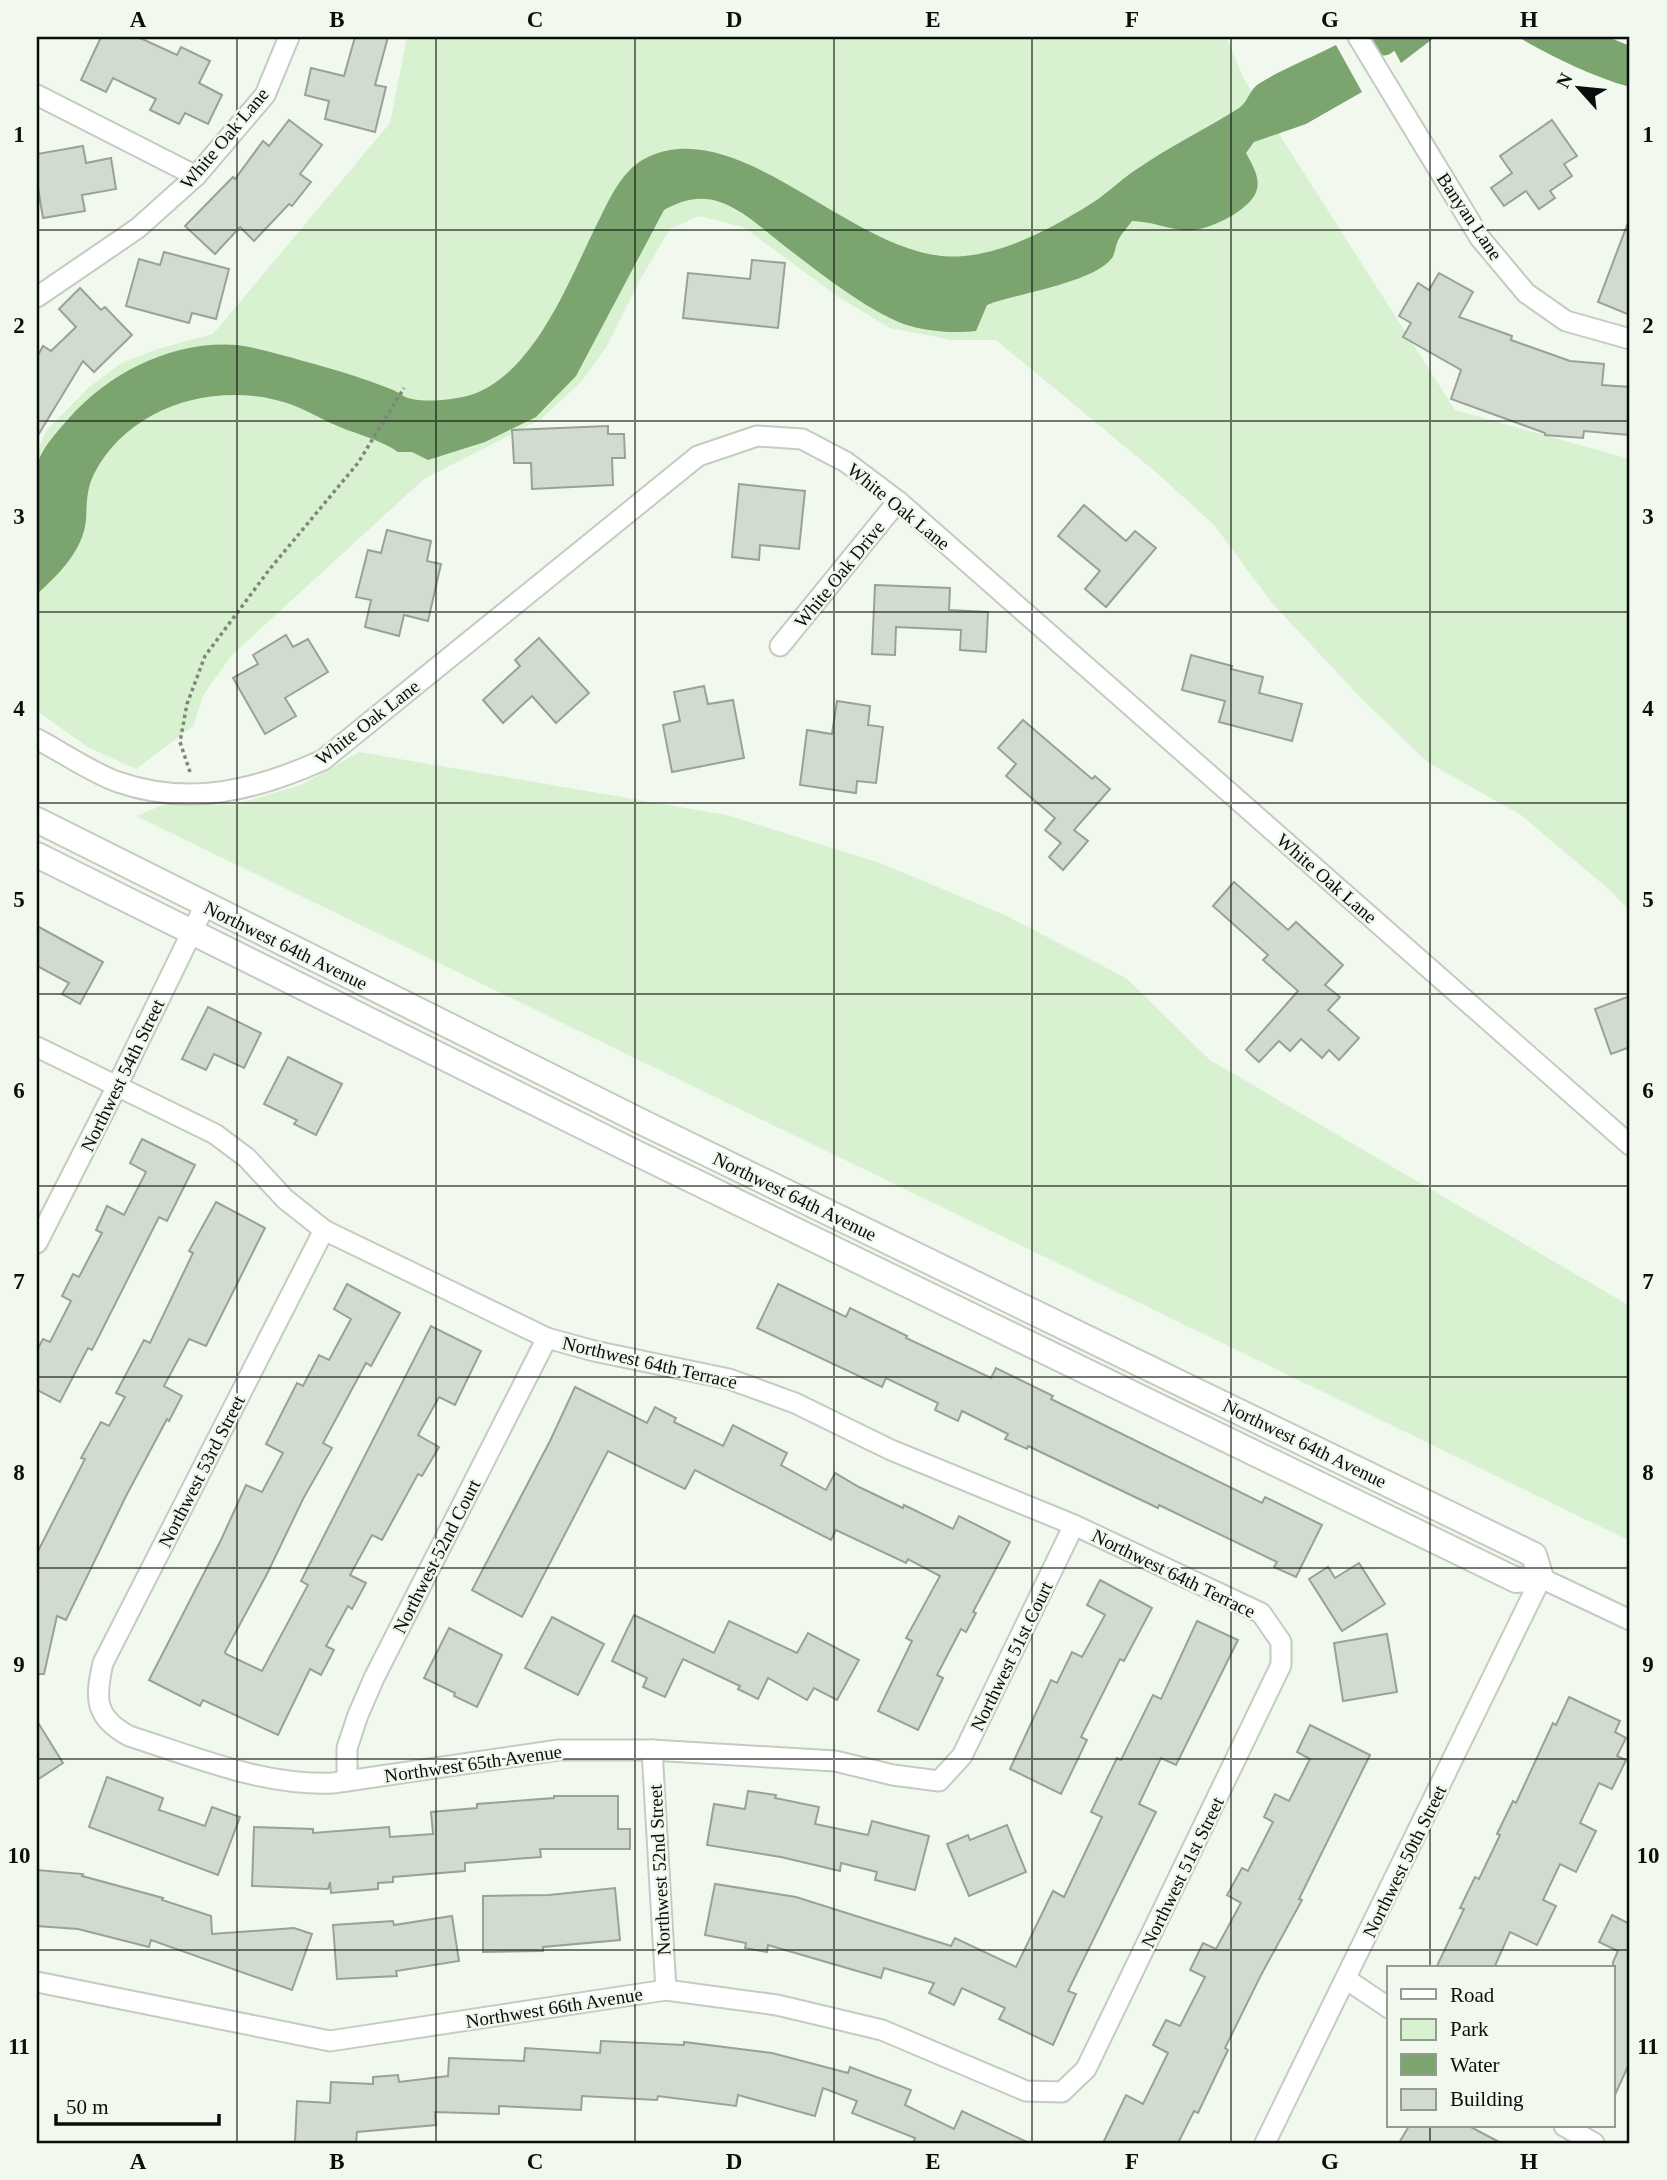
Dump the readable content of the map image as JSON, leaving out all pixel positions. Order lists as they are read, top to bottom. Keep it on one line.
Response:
{"streets":{"street":["White Oak Lane","Banyan Lane","White Oak Drive","Northwest 64th Avenue","Northwest 54th Street","Northwest 64th Terrace","Northwest 53rd Street","Northwest 52nd Court","Northwest 51st Court","Northwest 65th Avenue","Northwest 50th Street","Northwest 52nd Street","Northwest 51st Street","Northwest 66th Avenue"]},"crossings":[["White Oak Lane","White Oak Drive"],["Northwest 64th Avenue","Northwest 54th Street"],["Northwest 64th Avenue","Northwest 50th Street"],["Northwest 54th Street","Northwest 64th Terrace"],["Northwest 64th Terrace","Northwest 53rd Street"],["Northwest 64th Terrace","Northwest 52nd Court"],["Northwest 64th Terrace","Northwest 51st Court"],["Northwest 64th Terrace","Northwest 51st Street"],["Northwest 53rd Street","Northwest 65th Avenue"],["Northwest 52nd Court","Northwest 65th Avenue"],["Northwest 51st Court","Northwest 65th Avenue"],["Northwest 65th Avenue","Northwest 52nd Street"],["Northwest 52nd Street","Northwest 66th Avenue"],["Northwest 51st Street","Northwest 66th Avenue"]],"legend":["Road","Park","Water","Building"],"scale_bar":"50 m","north":"top left","grid":{"columns":["A","B","C","D","E","F","G","H"],"rows":["1","2","3","4","5","6","7","8","9","10","11"]}}
